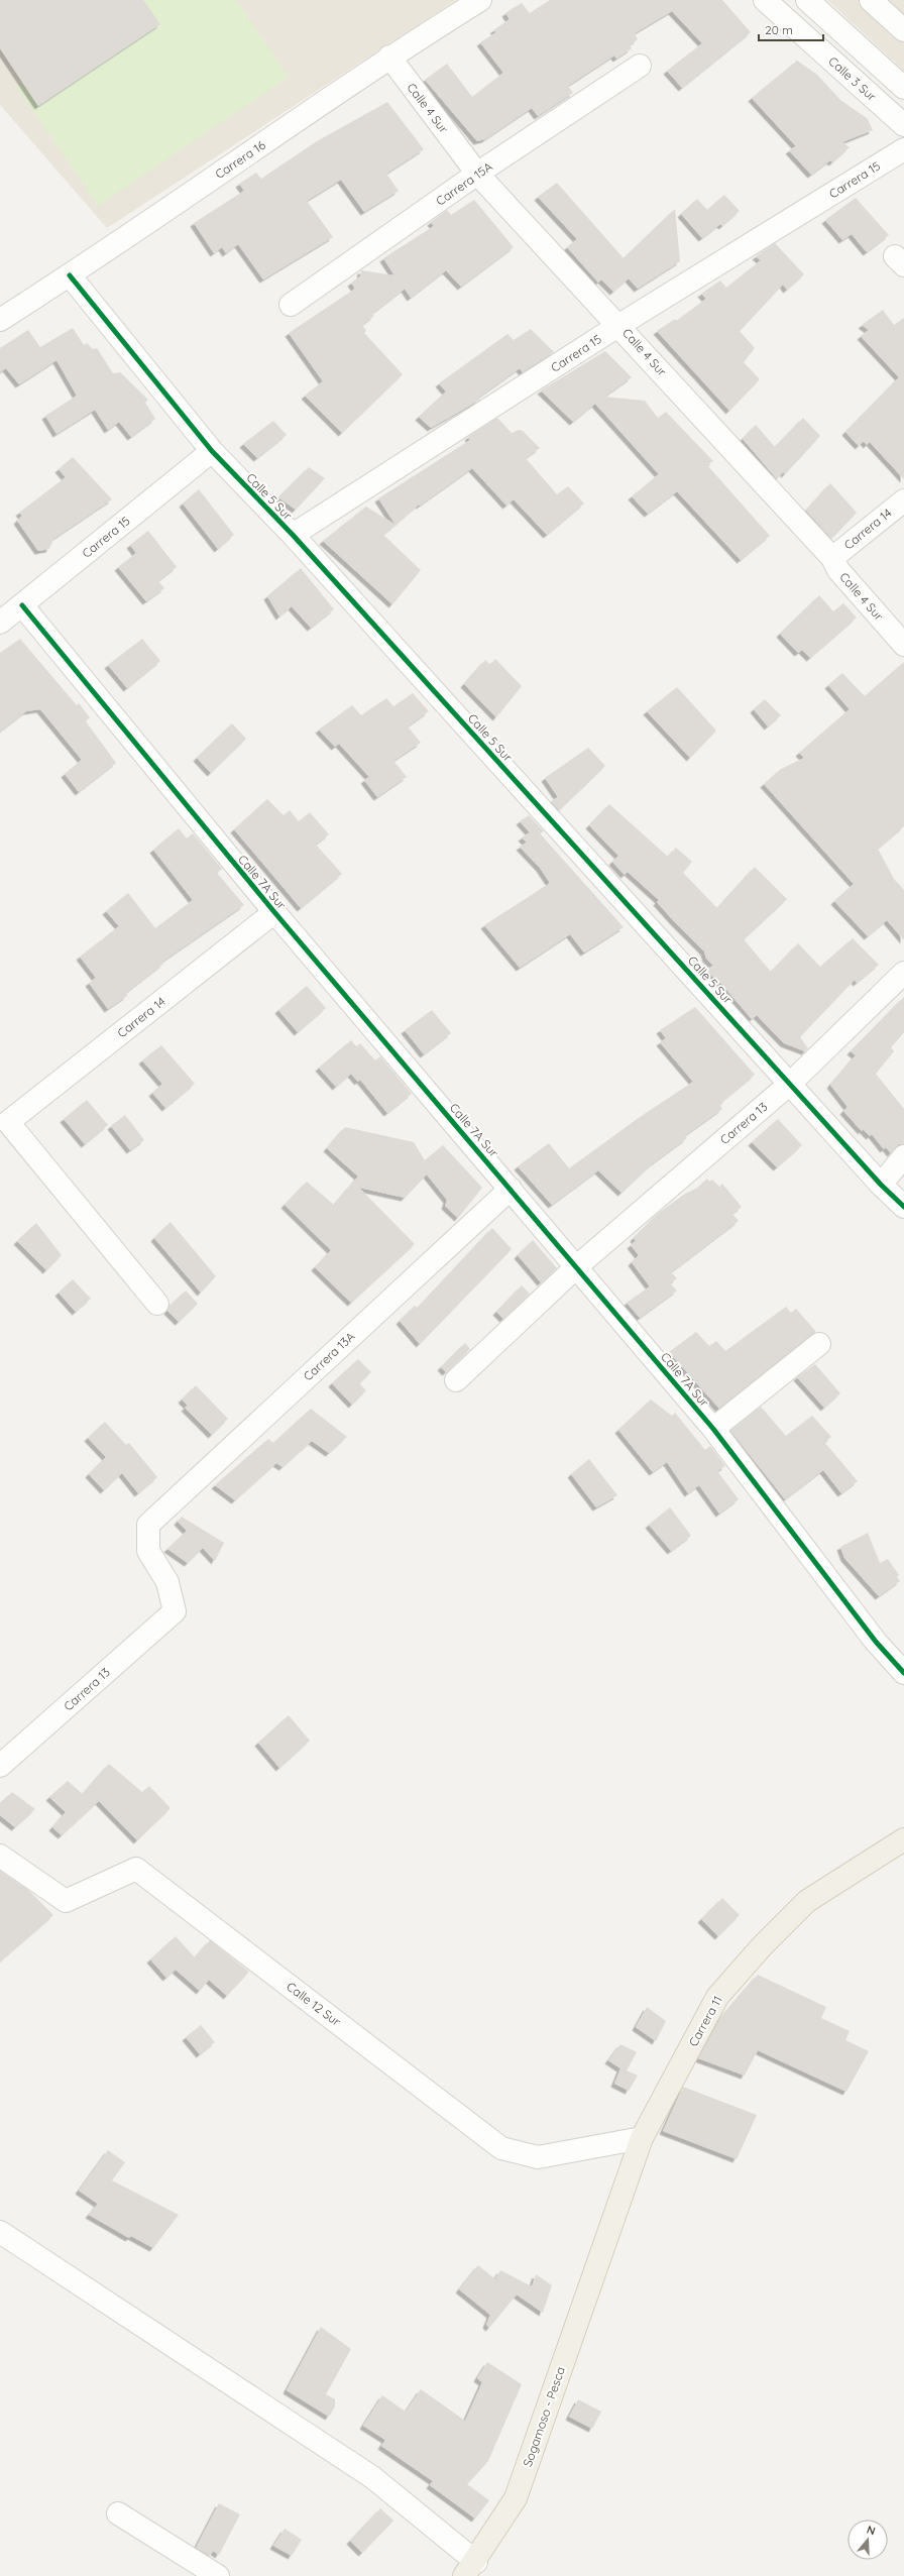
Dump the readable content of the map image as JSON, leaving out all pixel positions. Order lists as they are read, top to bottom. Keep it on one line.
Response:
{"streets":{"main road":["Carrera 11","Sogamoso - Pesca"],"street":["Calle 3 Sur","Calle 4 Sur","Carrera 16","Carrera 15","Carrera 15A","Calle 5 Sur","Carrera 14","Calle 7A Sur","Carrera 13","Carrera 13A","Calle 12 Sur"]},"crossings":[["Calle 4 Sur","Carrera 16"],["Calle 4 Sur","Carrera 15"],["Calle 4 Sur","Carrera 15A"],["Calle 4 Sur","Carrera 14"],["Carrera 16","Calle 5 Sur"],["Carrera 15","Calle 5 Sur"],["Carrera 15","Calle 7A Sur"],["Calle 5 Sur","Carrera 13"],["Carrera 14","Calle 7A Sur"],["Calle 7A Sur","Carrera 13"],["Calle 7A Sur","Carrera 13A"],["Carrera 13","Carrera 13A"],["Calle 12 Sur","Carrera 11"],["Carrera 11","Sogamoso - Pesca"]],"scale_bar":"20 m","north":"top"}
